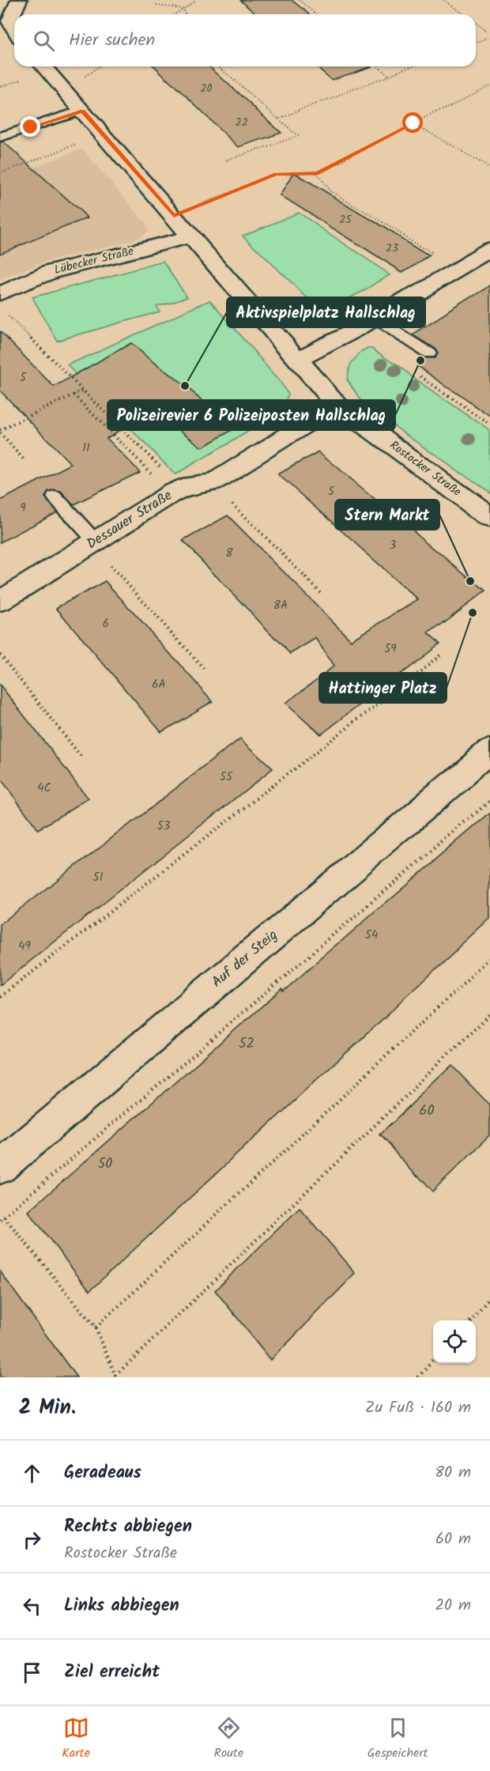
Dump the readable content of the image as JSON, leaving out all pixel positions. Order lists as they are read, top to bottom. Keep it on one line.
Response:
{"streets":{"street":["Lübecker Straße","Rostocker Straße","Dessauer Straße","Auf der Steig"]},"crossings":[["Lübecker Straße","Rostocker Straße"],["Rostocker Straße","Dessauer Straße"]],"places":["Polizeirevier 6 Polizeiposten Hallschlag","Aktivspielplatz Hallschlag","Stern Markt","Hattinger Platz"],"house_numbers":["20","22","25","23","5","11","5","9","3","8","8A","6","59","6A","55","4C","53","51","54","49","52","60","50"],"page":{"search":"Hier suchen","heading":["2 Min.","Zu Fuß · 160 m"],"list":[["Geradeaus","80 m"],["Rechts abbiegen","Rostocker Straße","60 m"],["Links abbiegen","20 m"],"Ziel erreicht"],"nav":["Karte","Route","Gespeichert"]}}
